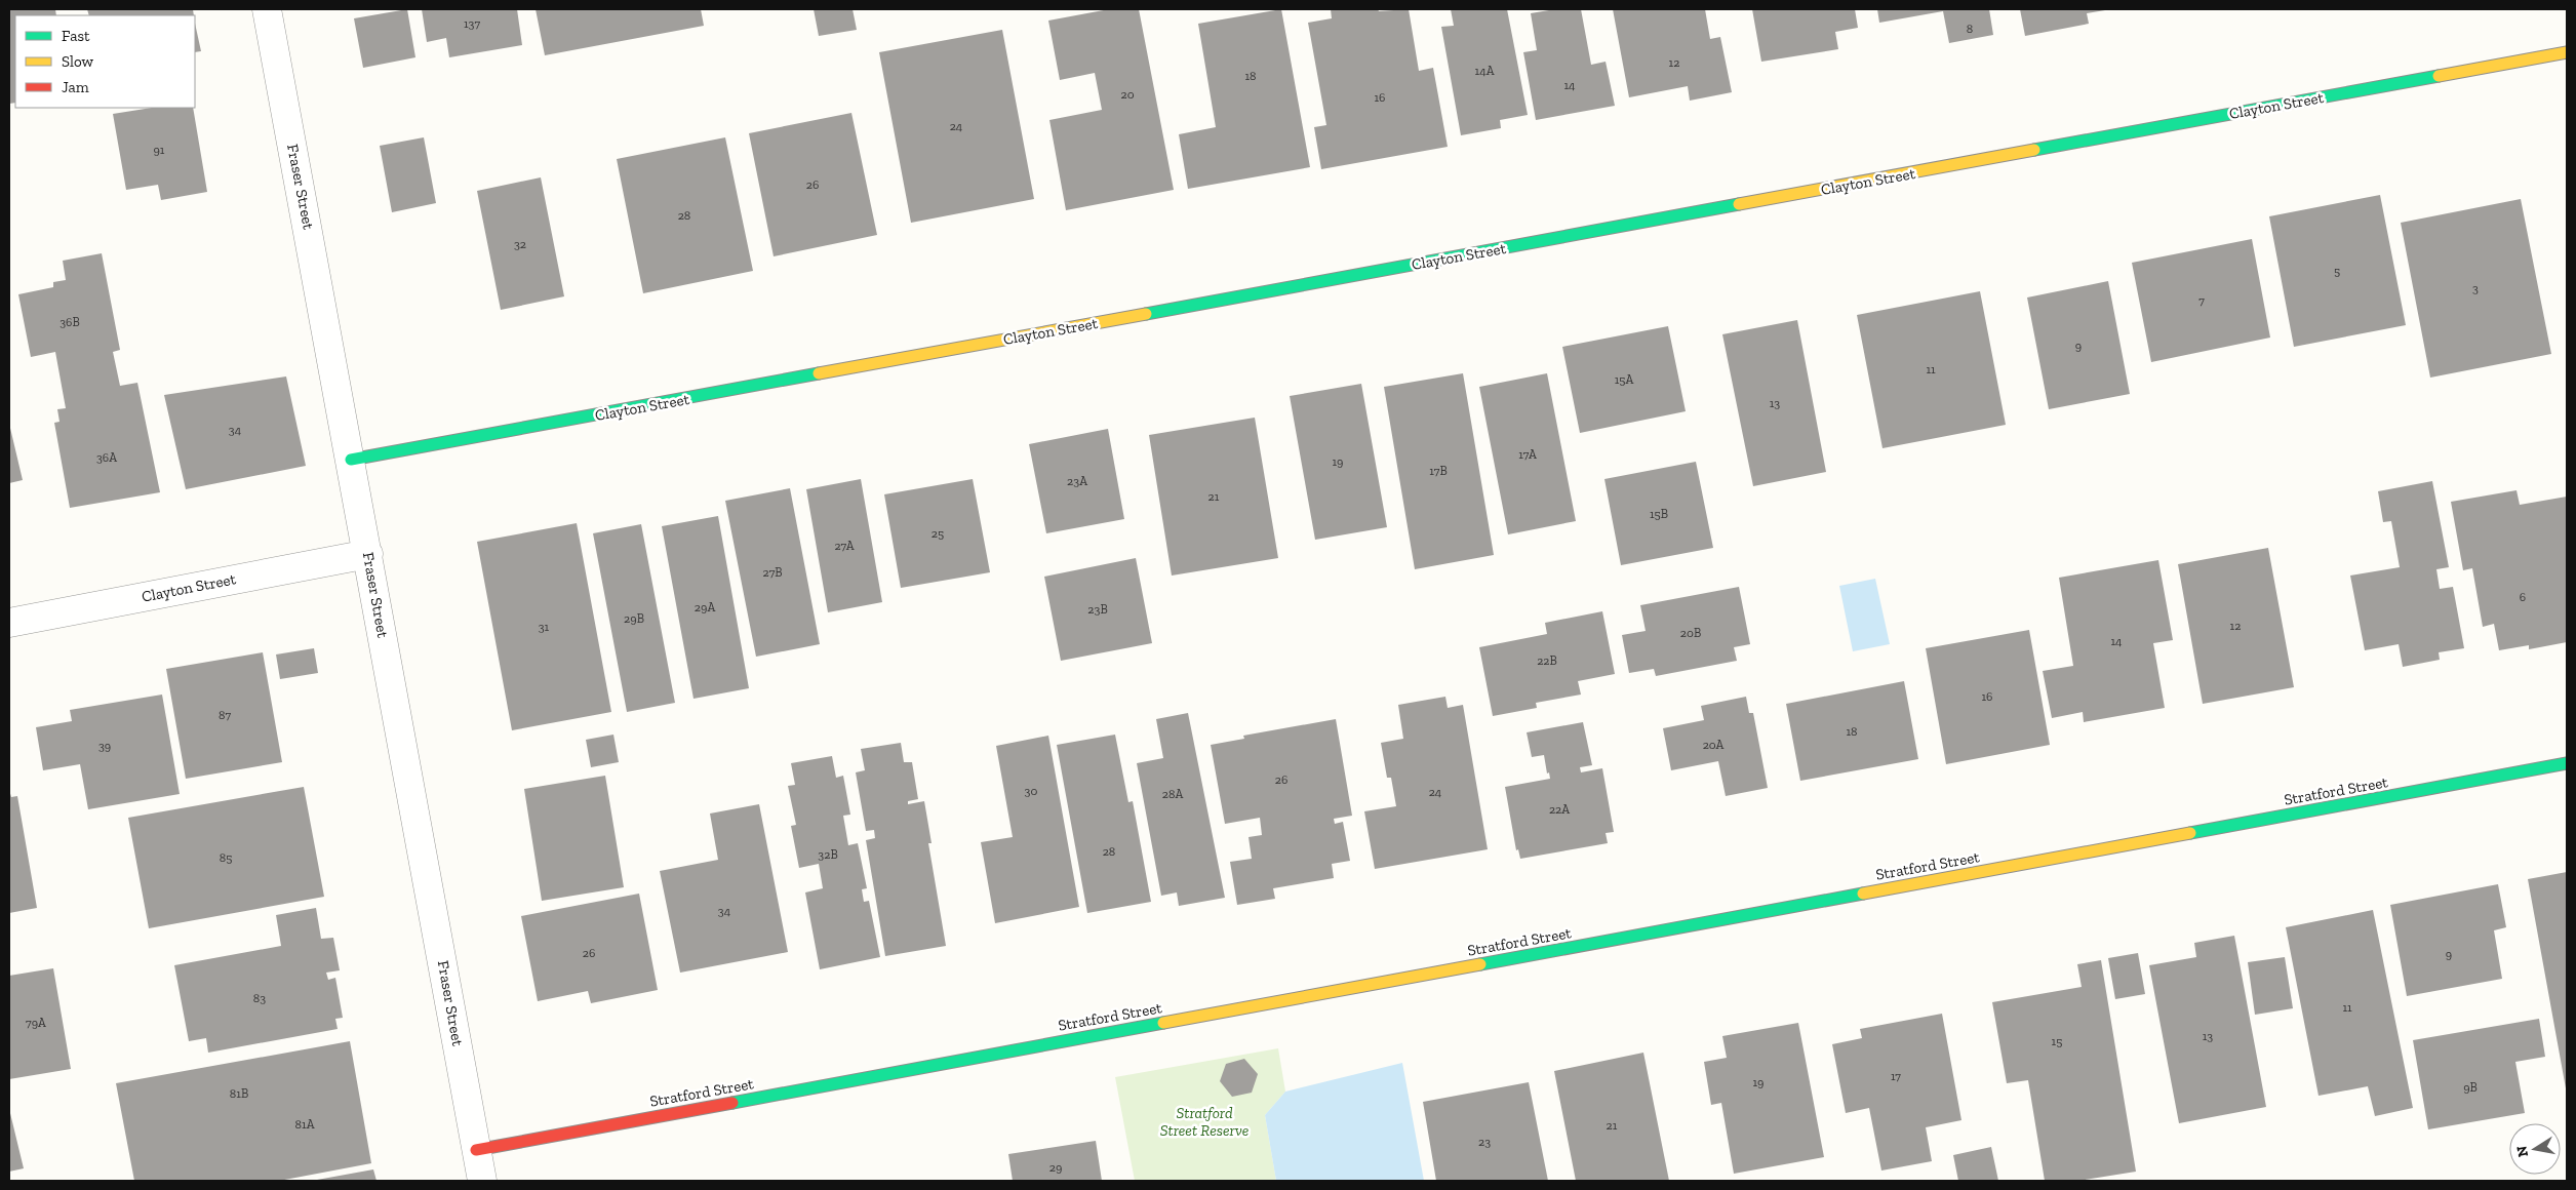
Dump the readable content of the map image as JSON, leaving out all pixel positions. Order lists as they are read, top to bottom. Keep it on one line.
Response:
{"streets":{"street":["Clayton Street","Fraser Street","Stratford Street"]},"crossings":[["Clayton Street","Fraser Street"],["Fraser Street","Stratford Street"]],"parks":["Stratford Street Reserve"],"house_numbers":["137","8","12","14A","18","14","20","16","24","91","26","28","32","5","3","7","36B","9","11","15A","13","34","17A","36A","19","17B","23A","21","15B","25","27A","27B","6","29A","23B","29B","12","31","20B","14","22B","16","87","18","20A","39","26","30","24","28A","22A","28","32B","85","34","26","9","83","11","79A","13","15","17","19","9B","81B","81A","21","23","29"],"legend":["Fast","Slow","Jam"],"north":"left"}
